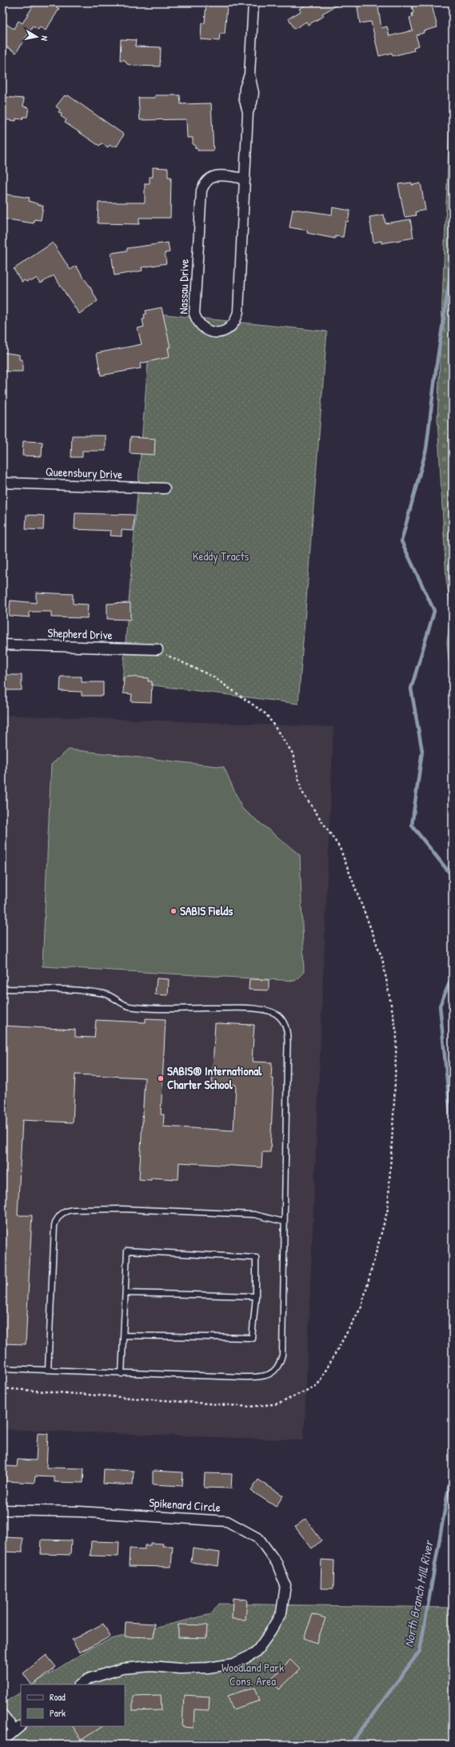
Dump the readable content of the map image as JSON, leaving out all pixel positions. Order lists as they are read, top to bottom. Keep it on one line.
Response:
{"streets":{"street":["Nassau Drive","Queensbury Drive","Shepherd Drive","Spikenard Circle"]},"water":["North Branch Mill River"],"parks":["Keddy Tracts","Woodland Park Cons. Area"],"places":["SABIS Fields","SABIS® International Charter School"],"legend":["Road","Park"],"north":"right"}
